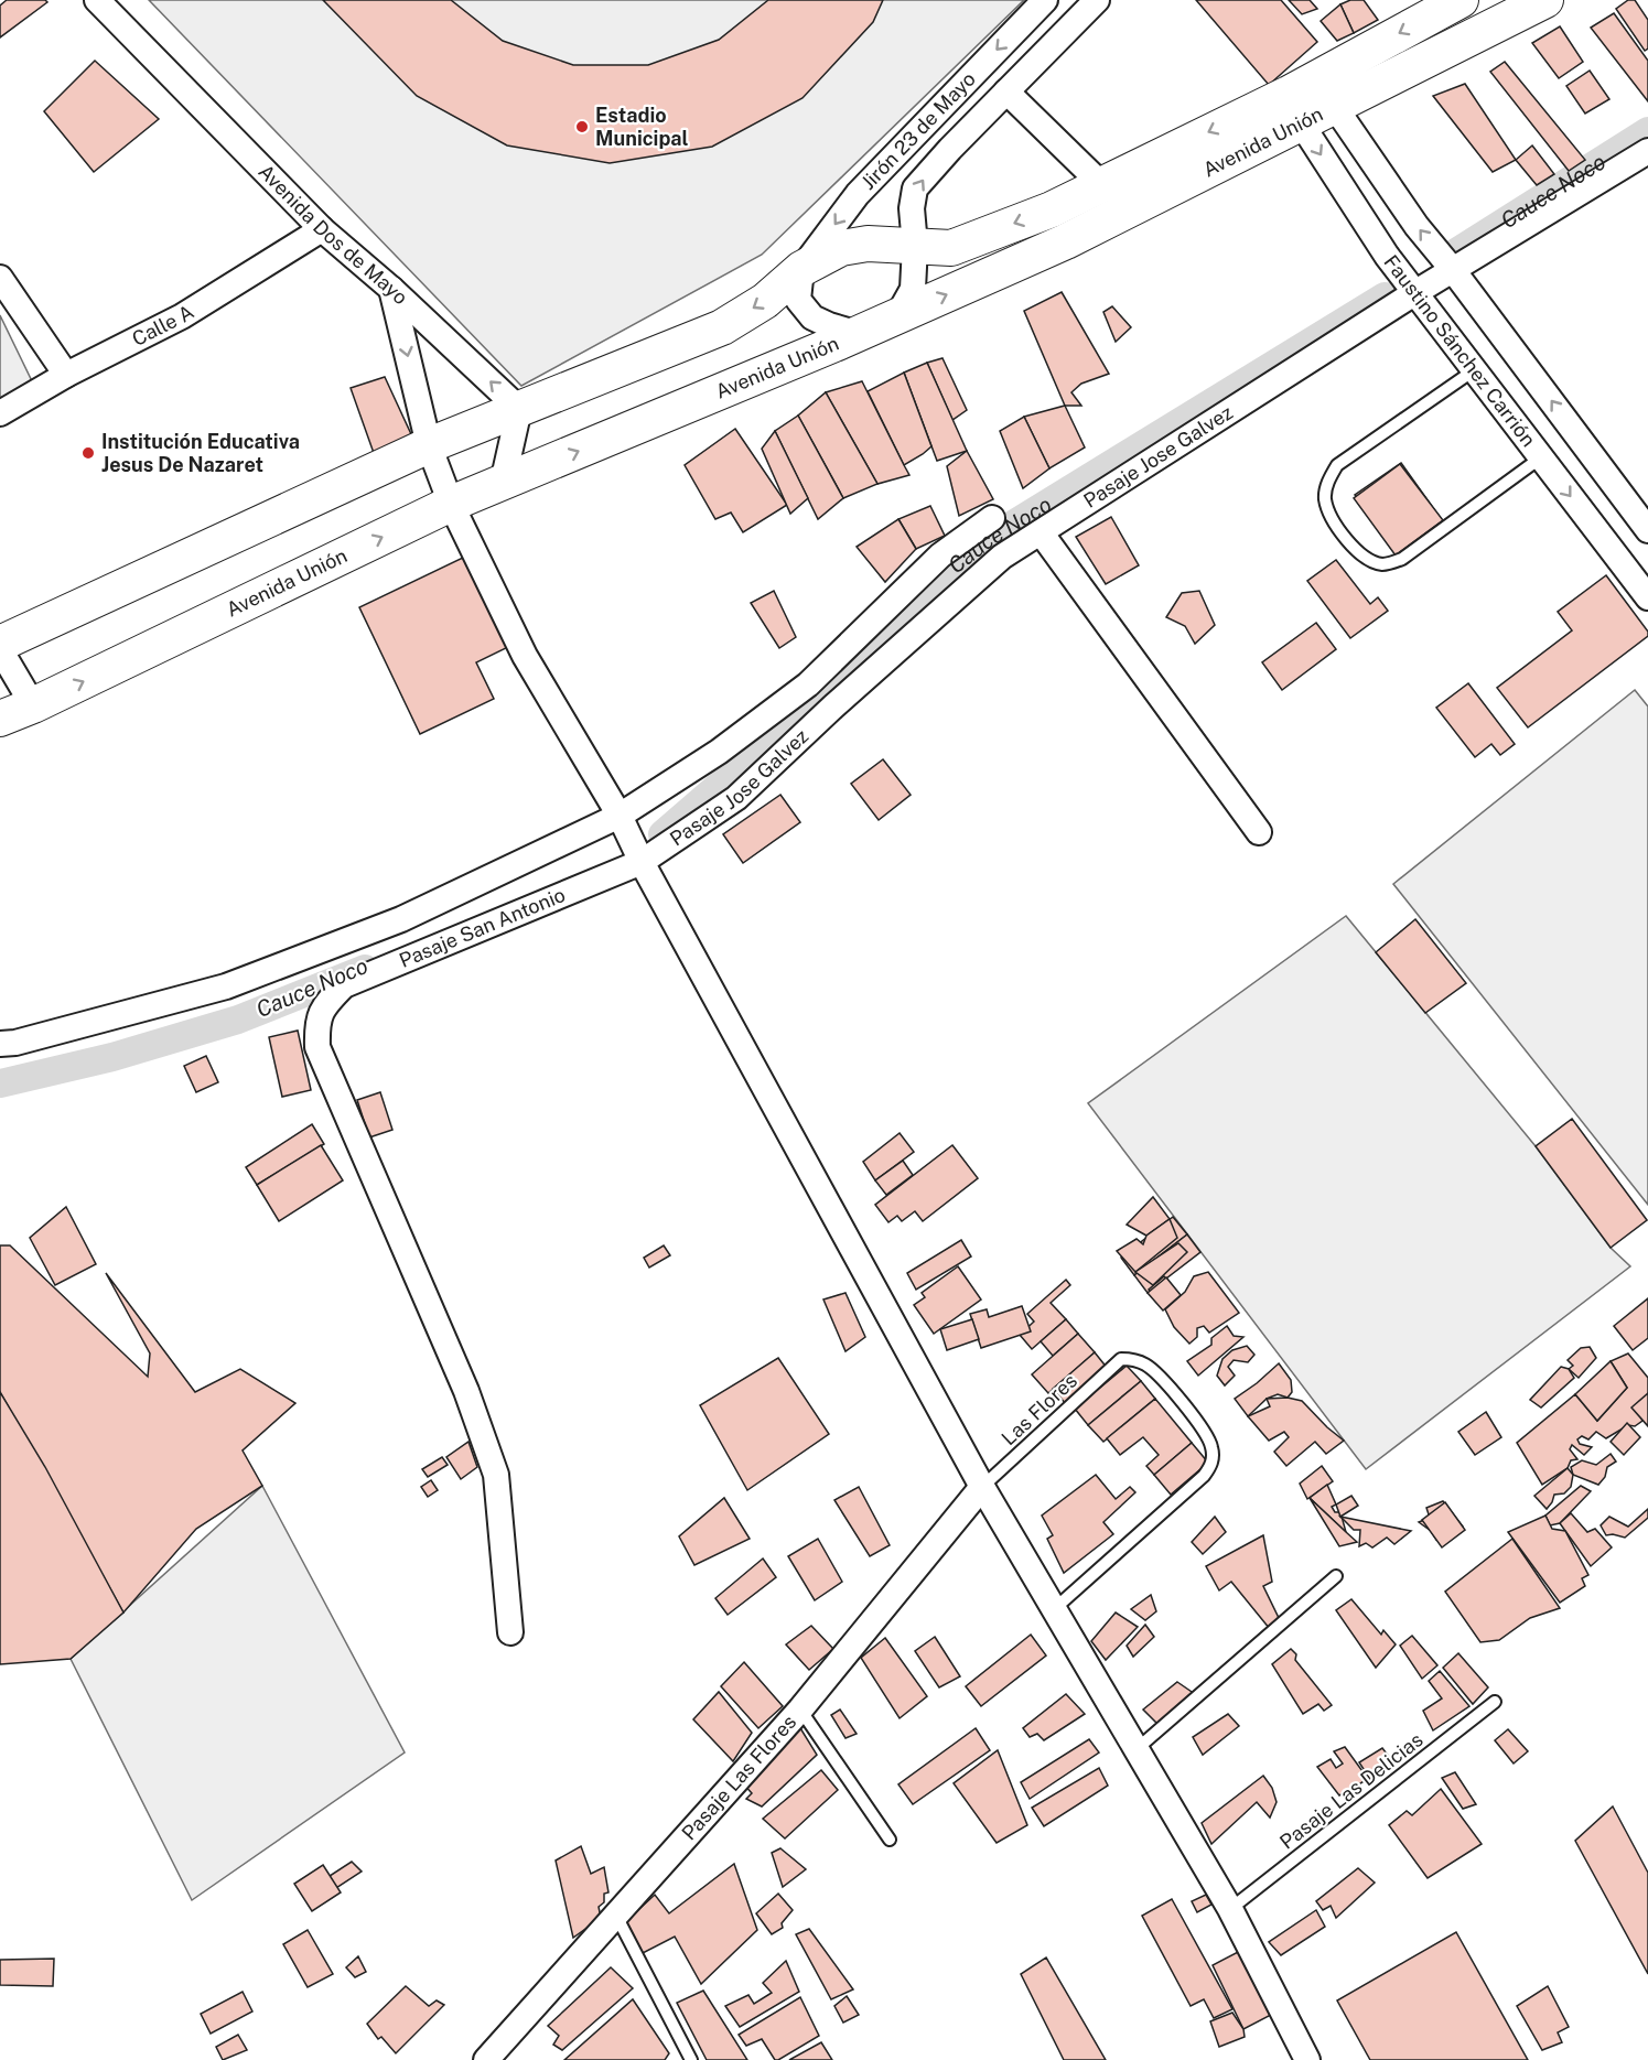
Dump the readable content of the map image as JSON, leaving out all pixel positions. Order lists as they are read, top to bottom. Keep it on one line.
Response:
{"streets":{"main road":["Avenida Unión"],"street":["Jirón 23 de Mayo","Avenida Dos de Mayo","Calle A","Faustino Sánchez Carrión","Pasaje Jose Galvez","Pasaje San Antonio","Pasaje Las Flores"],"lane":["Las Flores","Pasaje Las Delicias"]},"crossings":[["Jirón 23 de Mayo","Avenida Unión"],["Avenida Unión","Avenida Dos de Mayo"],["Avenida Unión","Faustino Sánchez Carrión"],["Avenida Dos de Mayo","Calle A"],["Faustino Sánchez Carrión","Pasaje Jose Galvez"],["Pasaje Jose Galvez","Pasaje San Antonio"],["Las Flores","Pasaje Las Flores"]],"water":["Cauce Noco"],"places":["Estadio Municipal","Institución Educativa Jesus De Nazaret"]}
